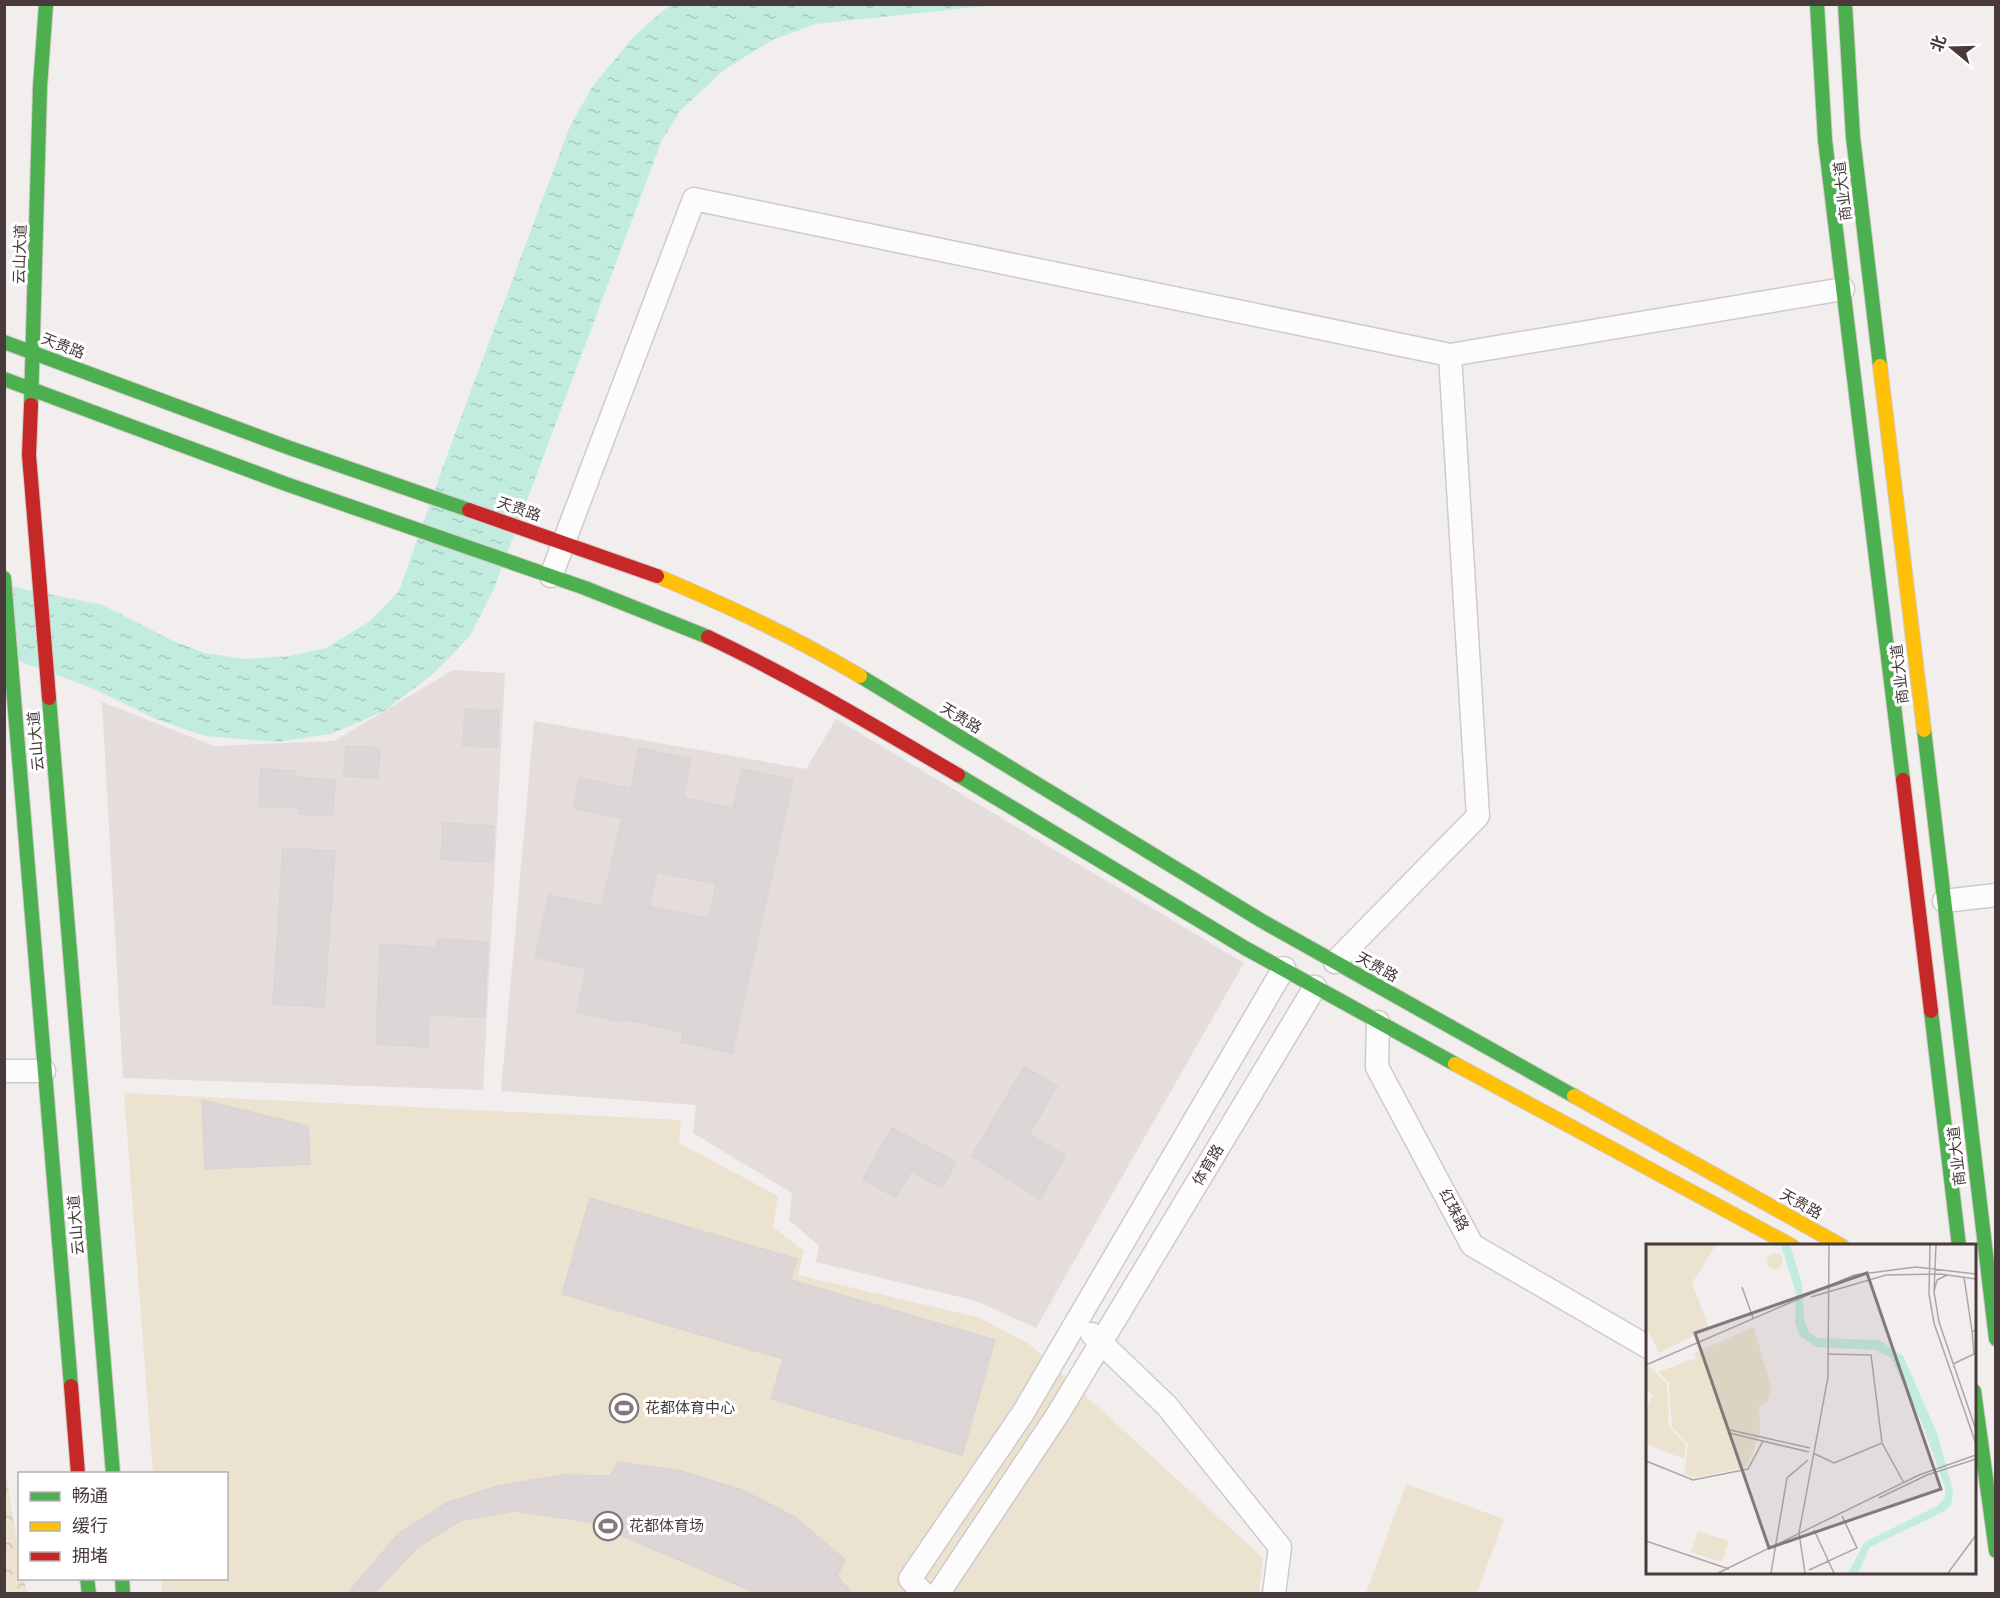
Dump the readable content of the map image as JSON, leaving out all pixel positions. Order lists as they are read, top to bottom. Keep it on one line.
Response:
{"streets":{"main road":["商业大道","云山大道","天贵路"],"street":["体育路","红珠路"]},"crossings":[["云山大道","天贵路"]],"places":{"sports":["花都体育中心","花都体育场"]},"legend":["畅通","缓行","拥堵"],"north":"left"}
